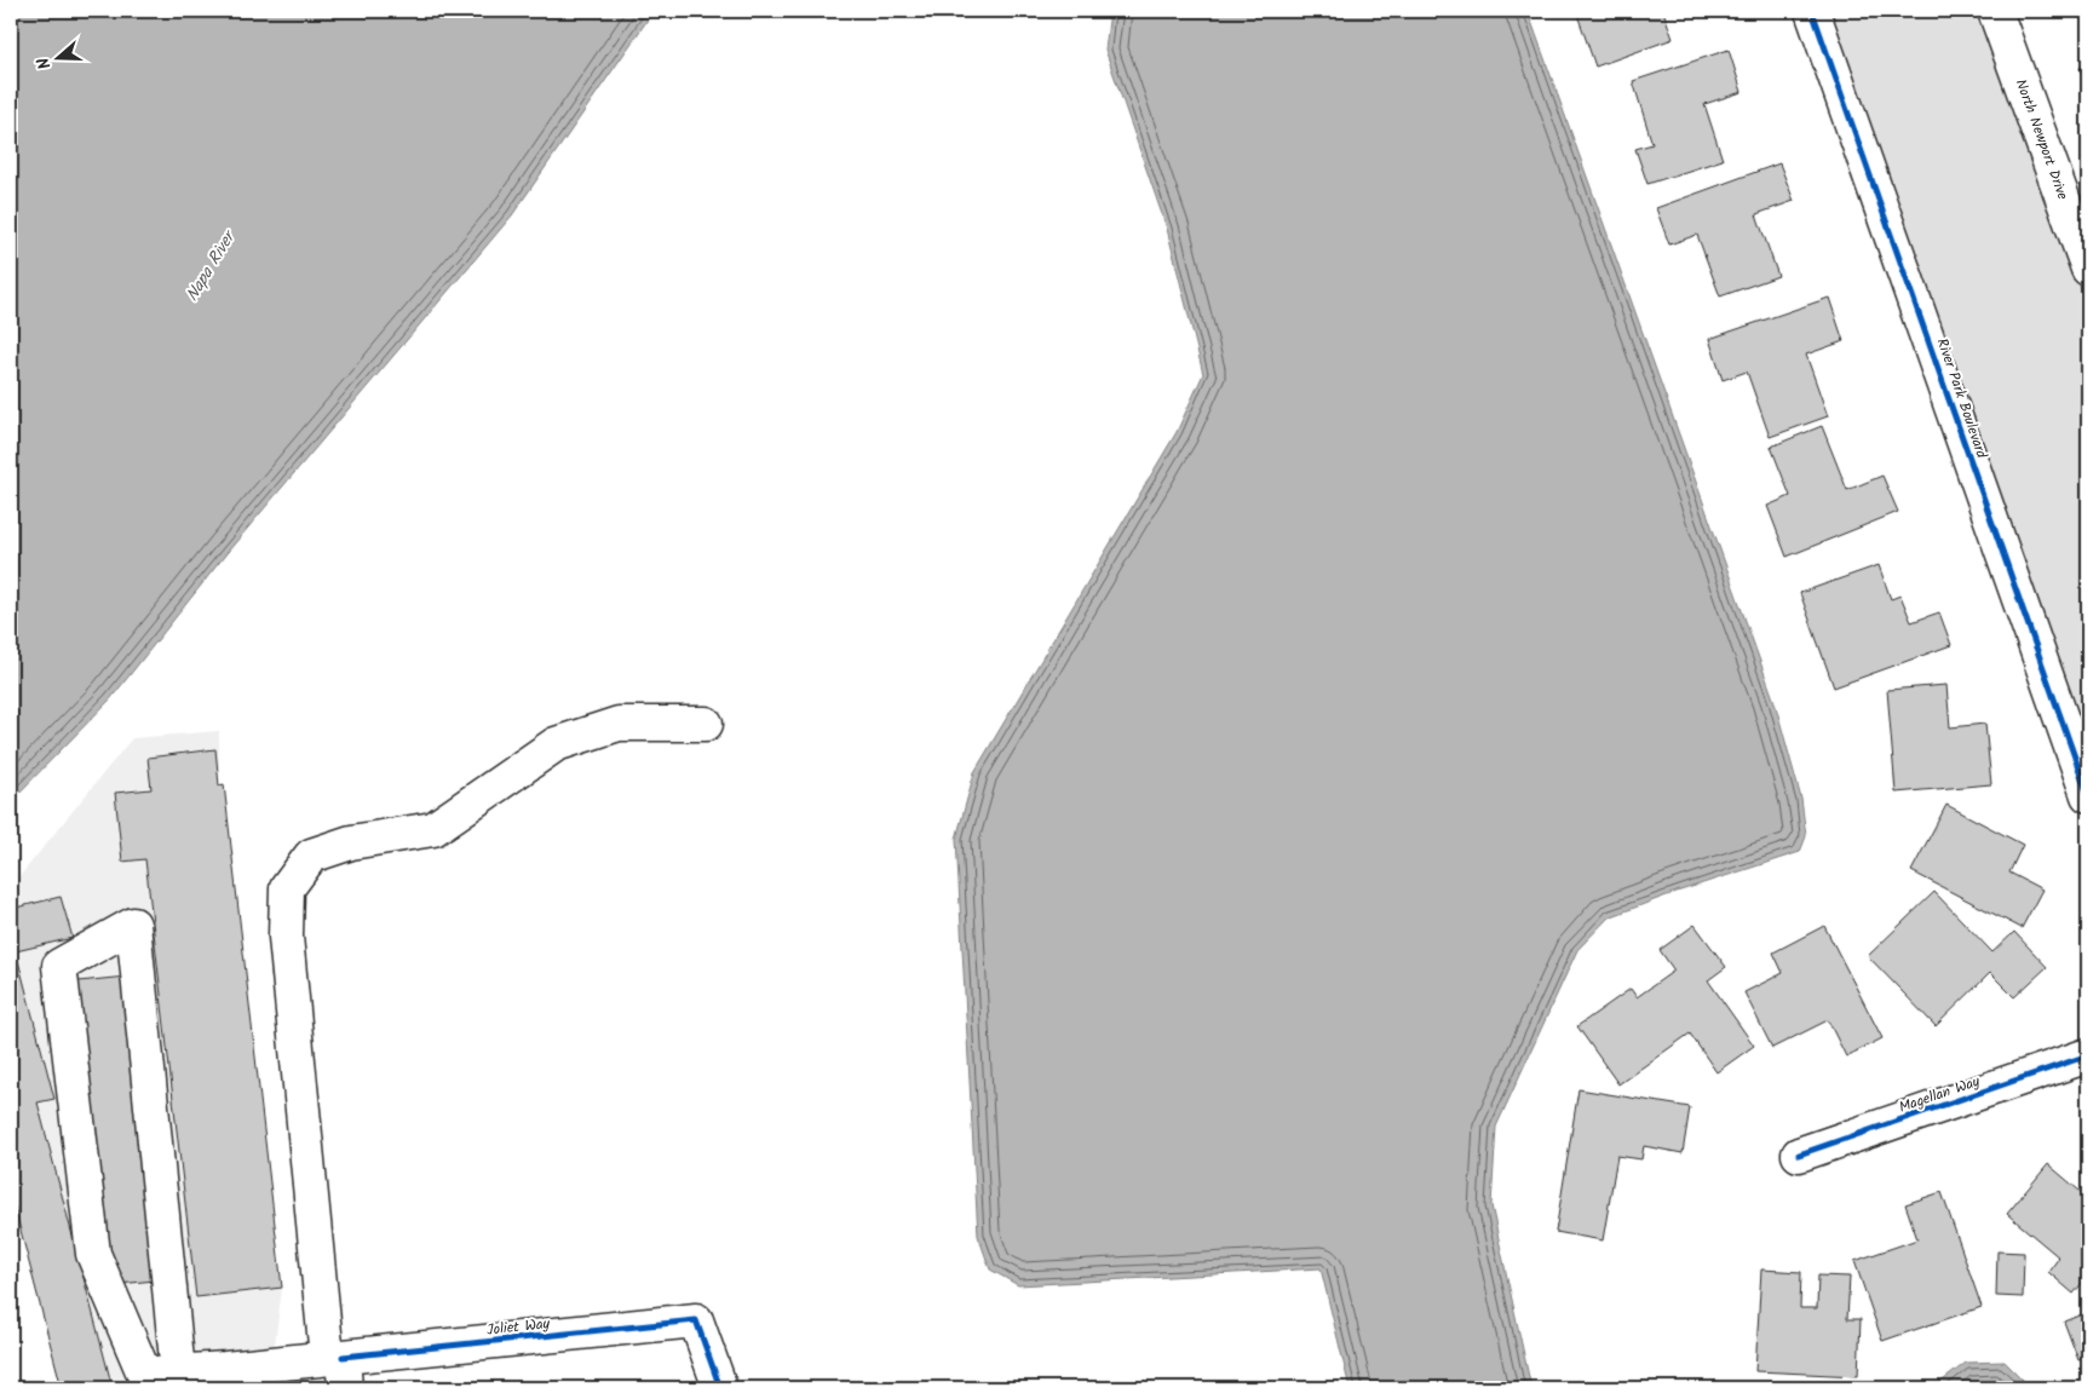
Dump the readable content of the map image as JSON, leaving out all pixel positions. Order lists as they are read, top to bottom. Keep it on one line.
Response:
{"streets":{"street":["North Newport Drive","River Park Boulevard","Magellan Way","Joliet Way"]},"water":["Napa River"],"north":"left"}
